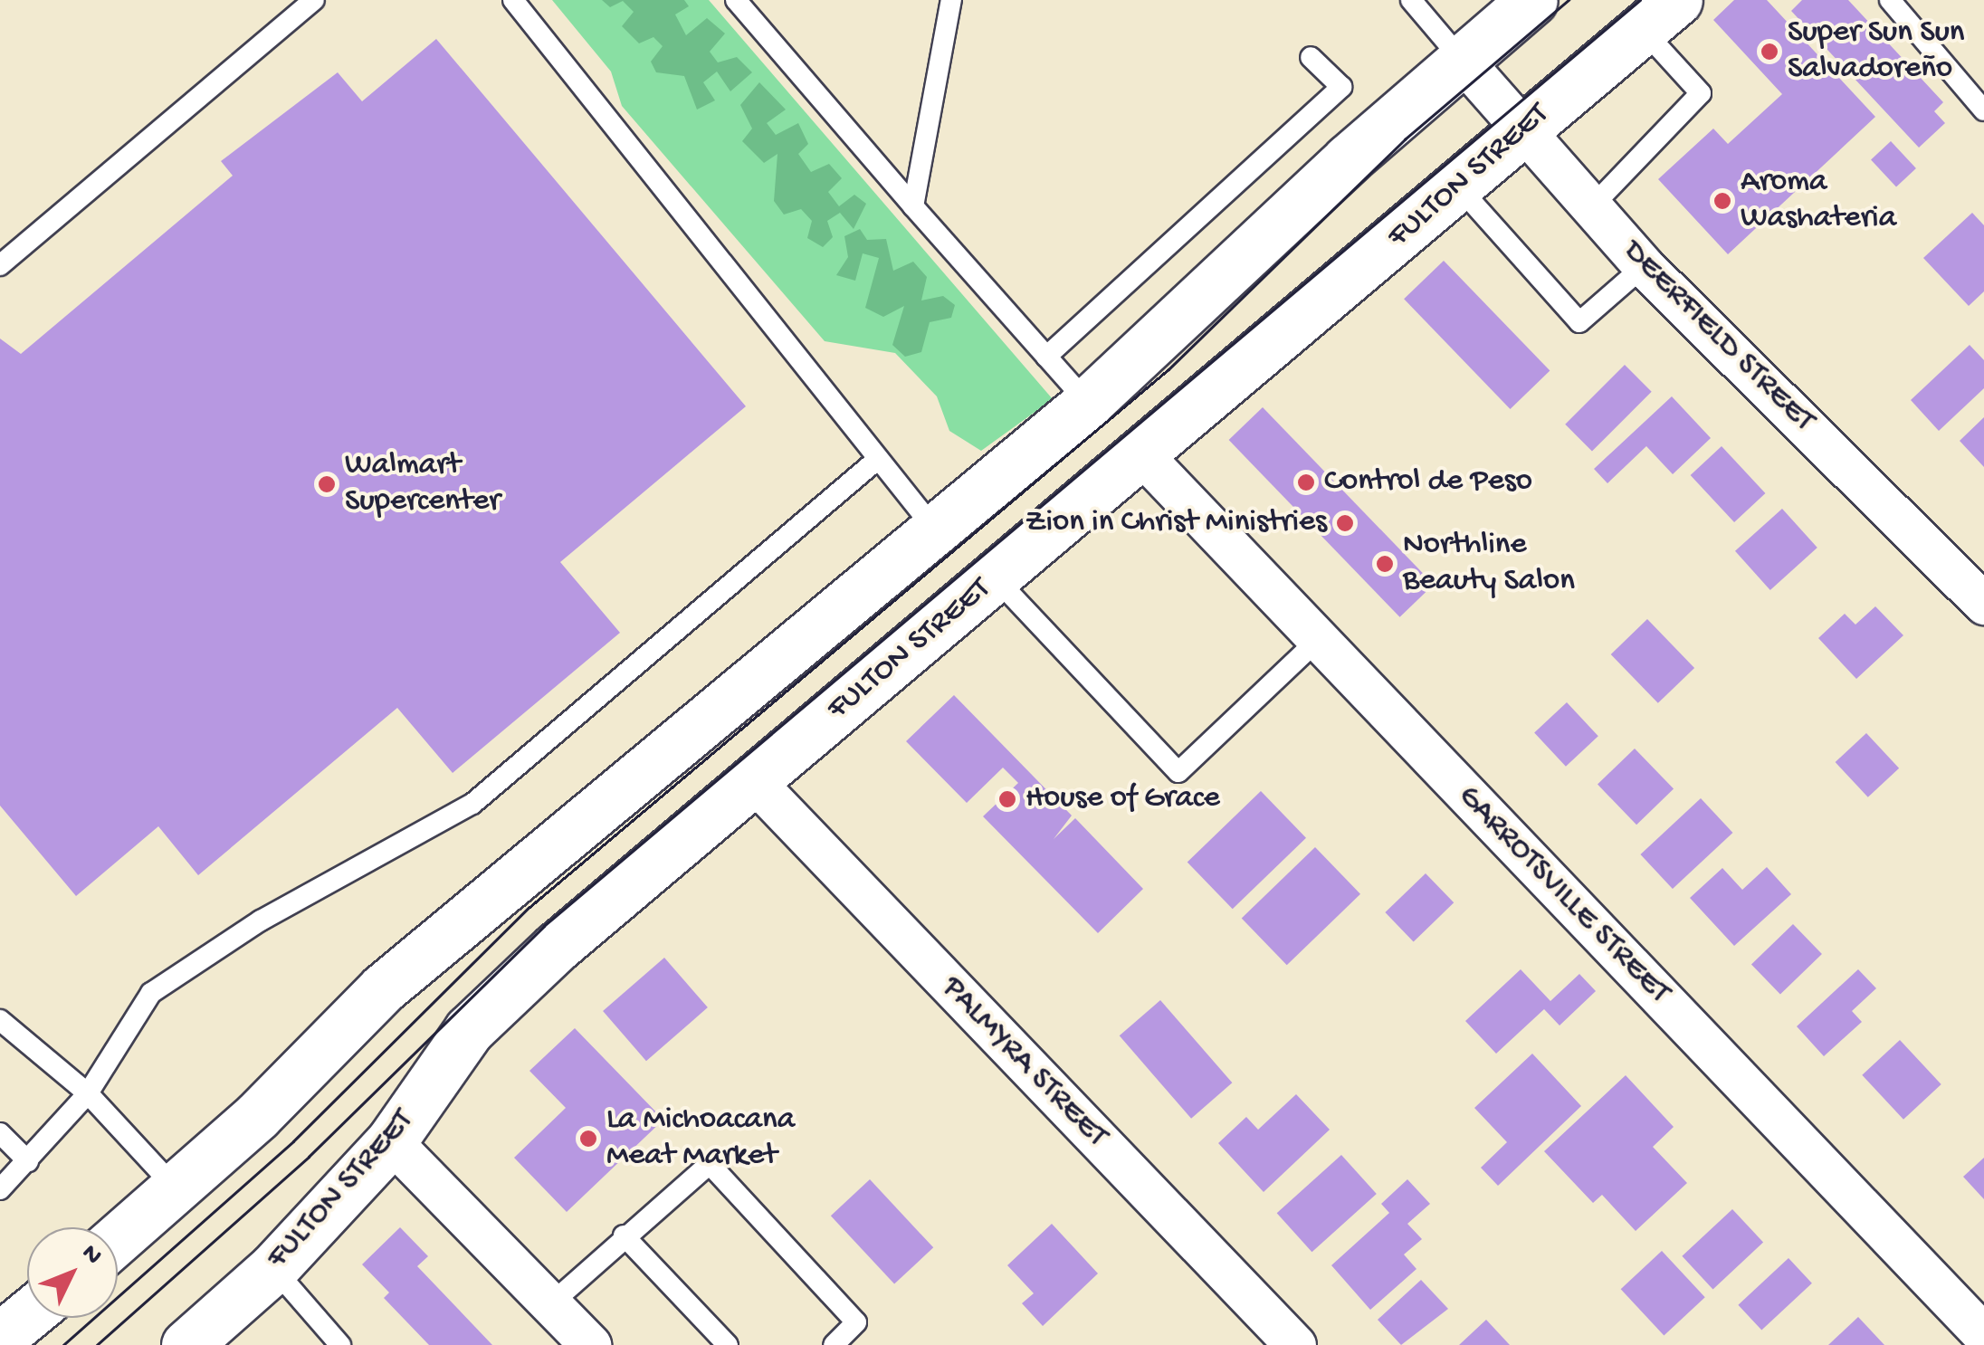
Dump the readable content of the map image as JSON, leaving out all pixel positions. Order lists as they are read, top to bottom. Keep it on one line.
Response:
{"streets":{"main road":["FULTON STREET"],"street":["DEERFIELD STREET","GARROTSVILLE STREET","PALMYRA STREET"]},"crossings":[["FULTON STREET","DEERFIELD STREET"],["FULTON STREET","GARROTSVILLE STREET"],["FULTON STREET","PALMYRA STREET"]],"places":["Super Sun Sun Salvadoreño","Aroma Washateria","Control de Peso","Walmart Supercenter","Zion in Christ Ministries","Northline Beauty Salon","House of Grace","La Michoacana Meat Market"],"north":"top right"}
